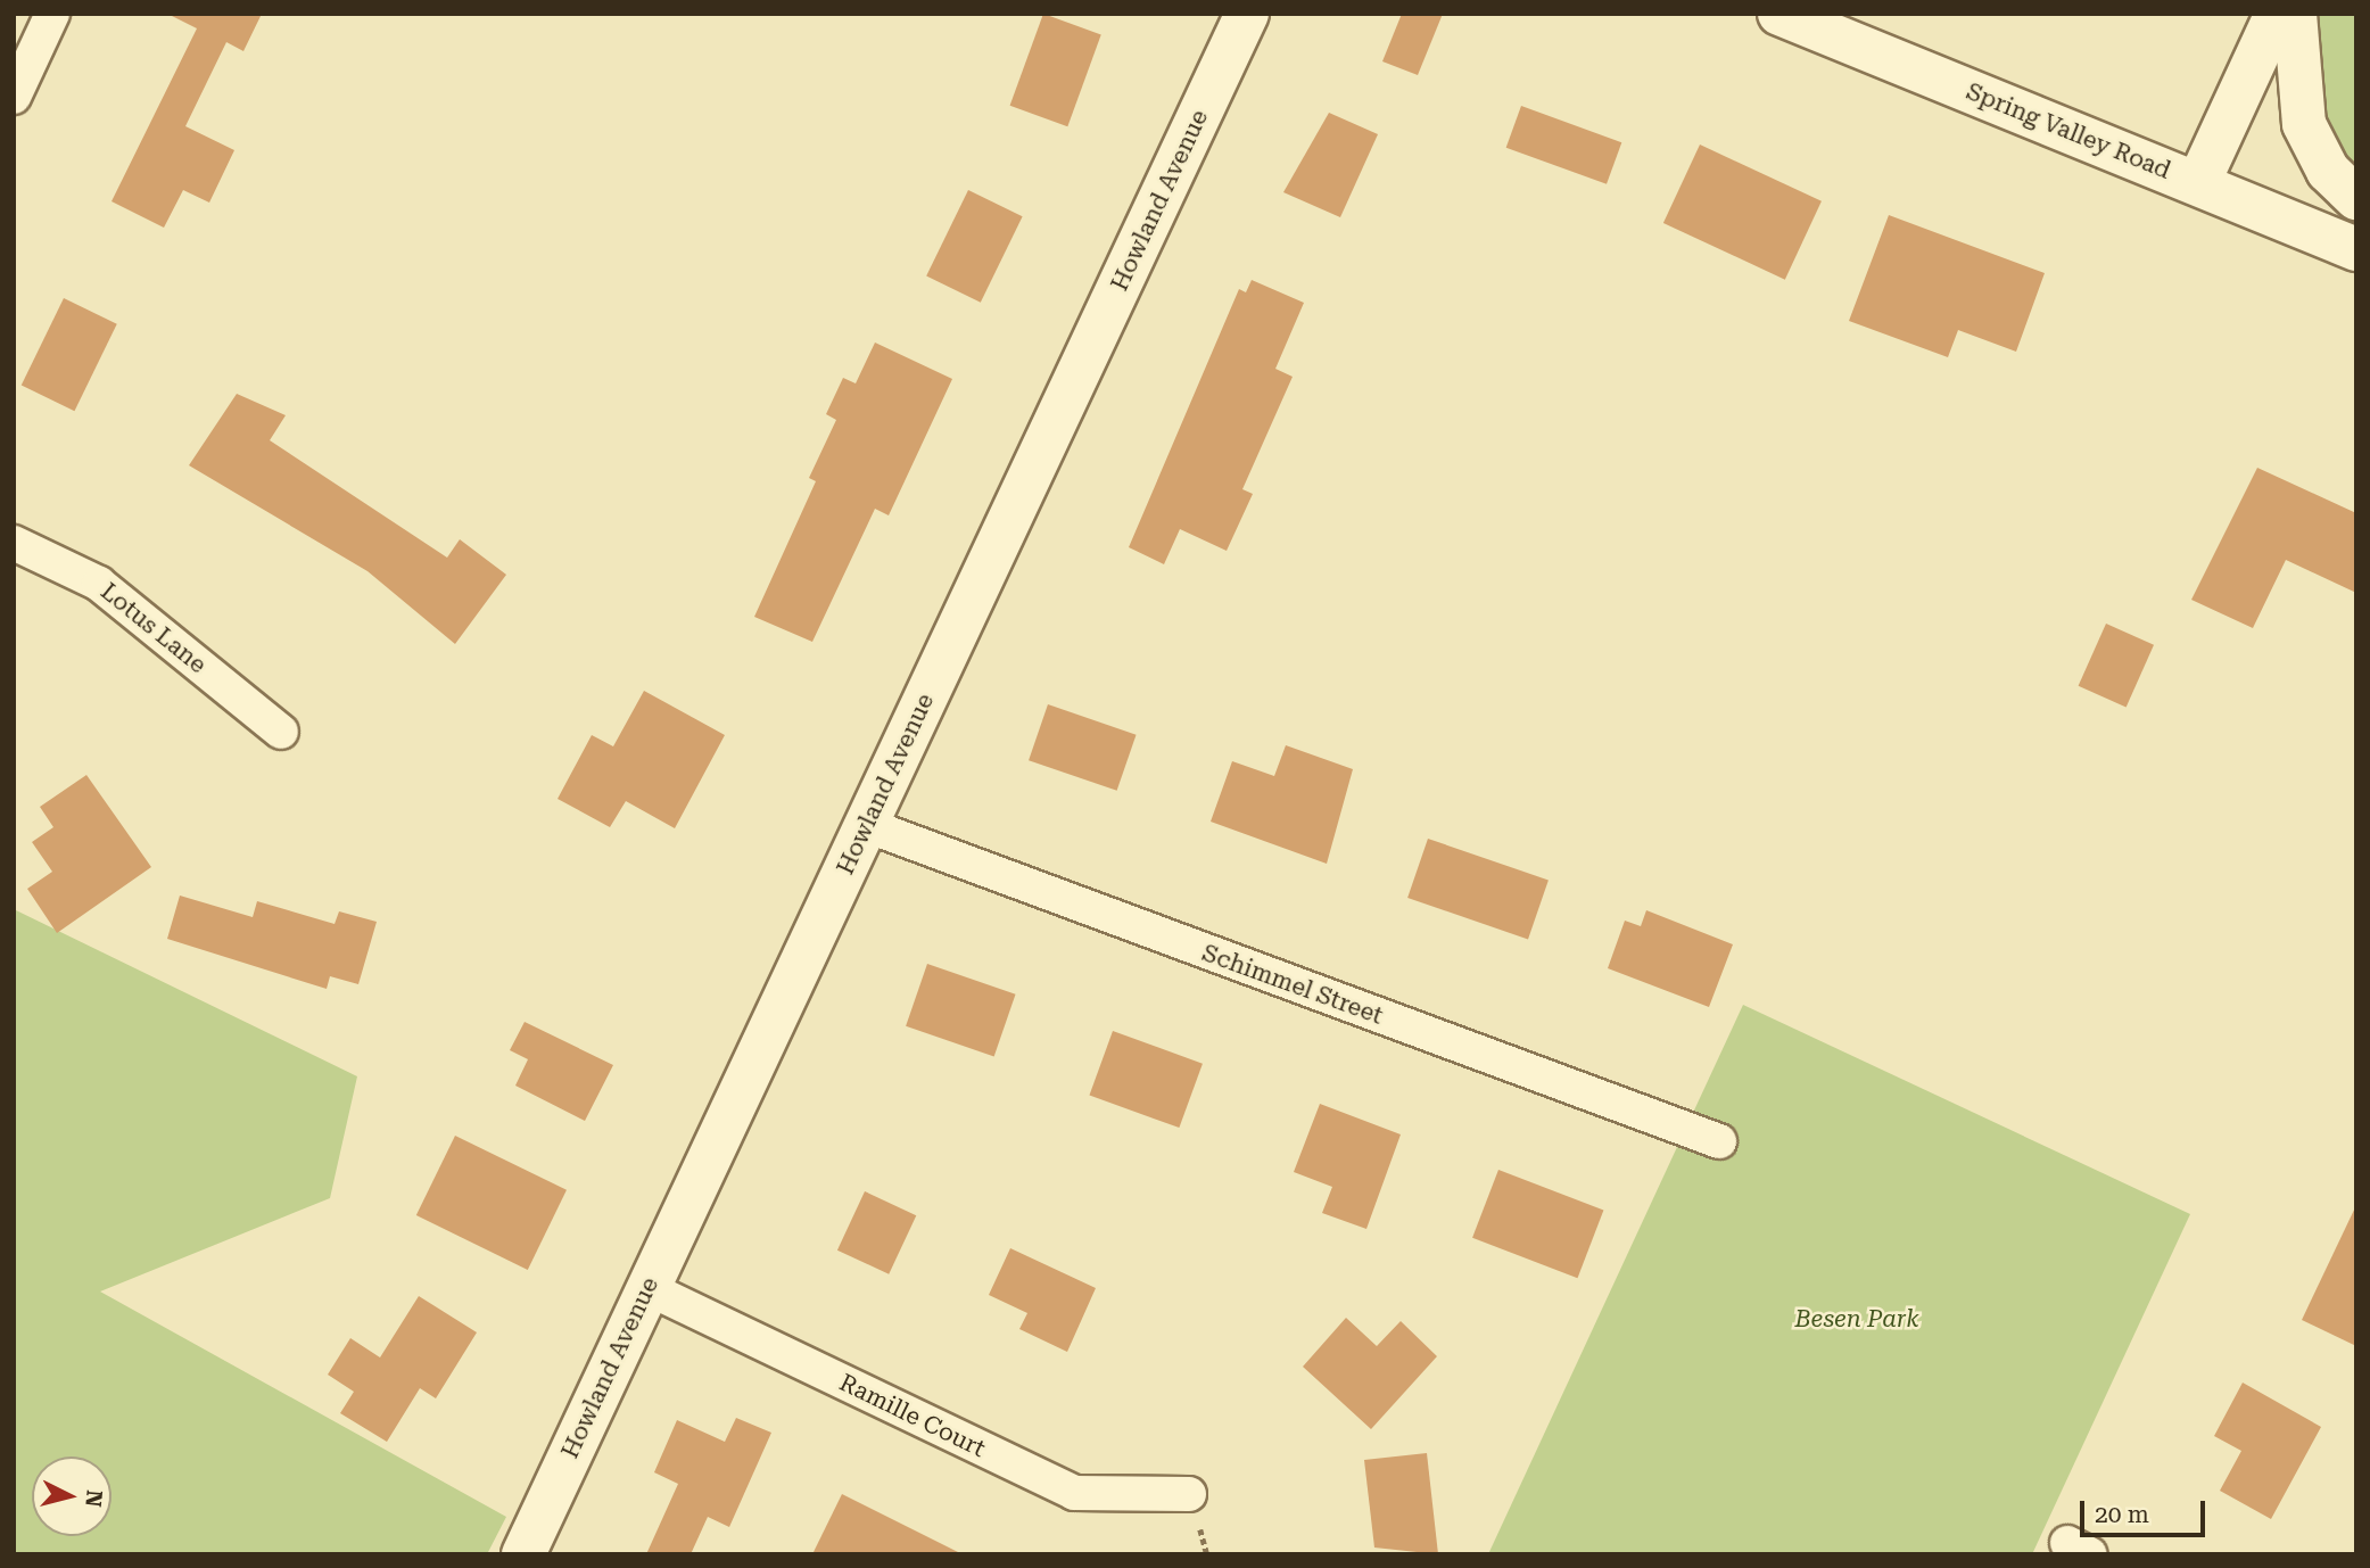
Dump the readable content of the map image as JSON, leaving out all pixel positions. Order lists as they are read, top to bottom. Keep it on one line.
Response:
{"streets":{"street":["Spring Valley Road","Howland Avenue","Lotus Lane","Schimmel Street","Ramille Court"]},"crossings":[["Howland Avenue","Schimmel Street"],["Howland Avenue","Ramille Court"]],"parks":["Besen Park"],"scale_bar":"20 m","north":"right"}
